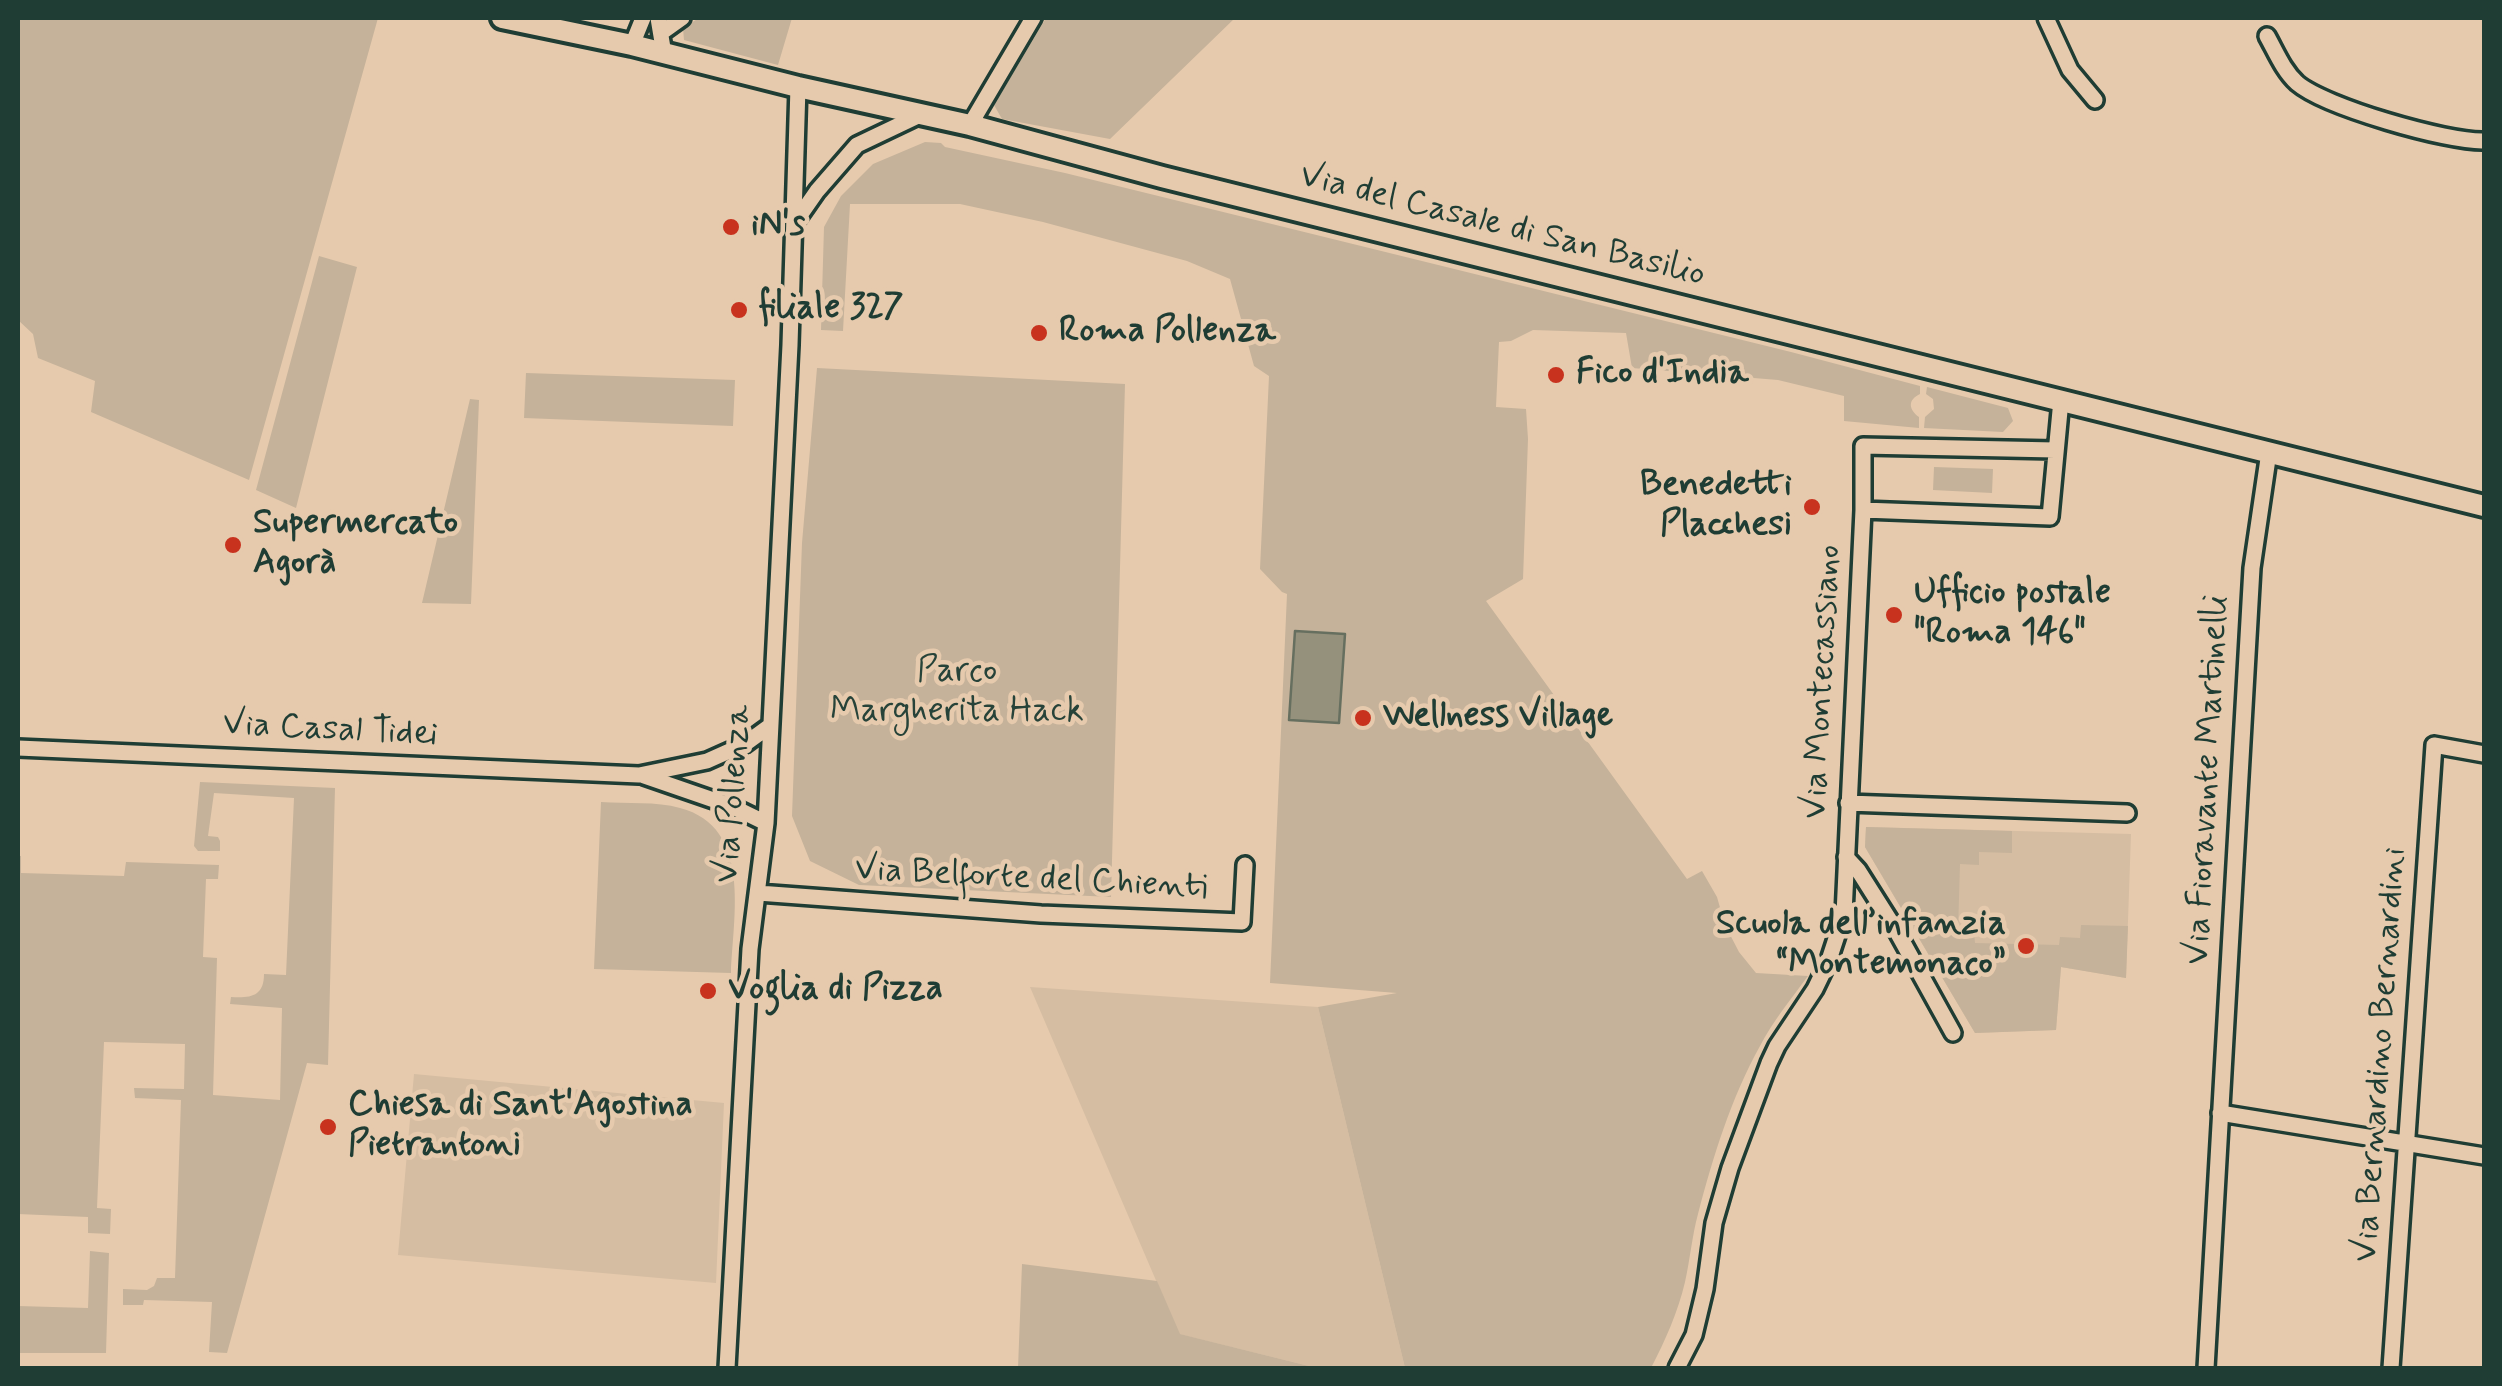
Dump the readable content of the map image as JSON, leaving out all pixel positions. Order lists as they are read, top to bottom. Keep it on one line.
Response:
{"streets":{"street":["Via del Casale di San Basilio","Via Montecassiano","Via Casal Tidei","Via Fioravante Martinelli","Via Pollenza","Via Belforte del Chienti","Via Bernardino Bernardini"]},"crossings":[["Via del Casale di San Basilio","Via Montecassiano"],["Via del Casale di San Basilio","Via Fioravante Martinelli"],["Via del Casale di San Basilio","Via Pollenza"],["Via Casal Tidei","Via Pollenza"],["Via Pollenza","Via Belforte del Chienti"]],"parks":["Parco Margherita Hack"],"places":["iN's","filiale 327","Roma Pollenza","Fico d'India","Benedetti Placchesi","Supermercato Agorà","Ufficio postale \"Roma 146\"","Wellness Village","Scuola dell’infanzia “Montemonaco”","Voglia di Pizza","Chiesa di Sant'Agostina Pietrantoni"]}
